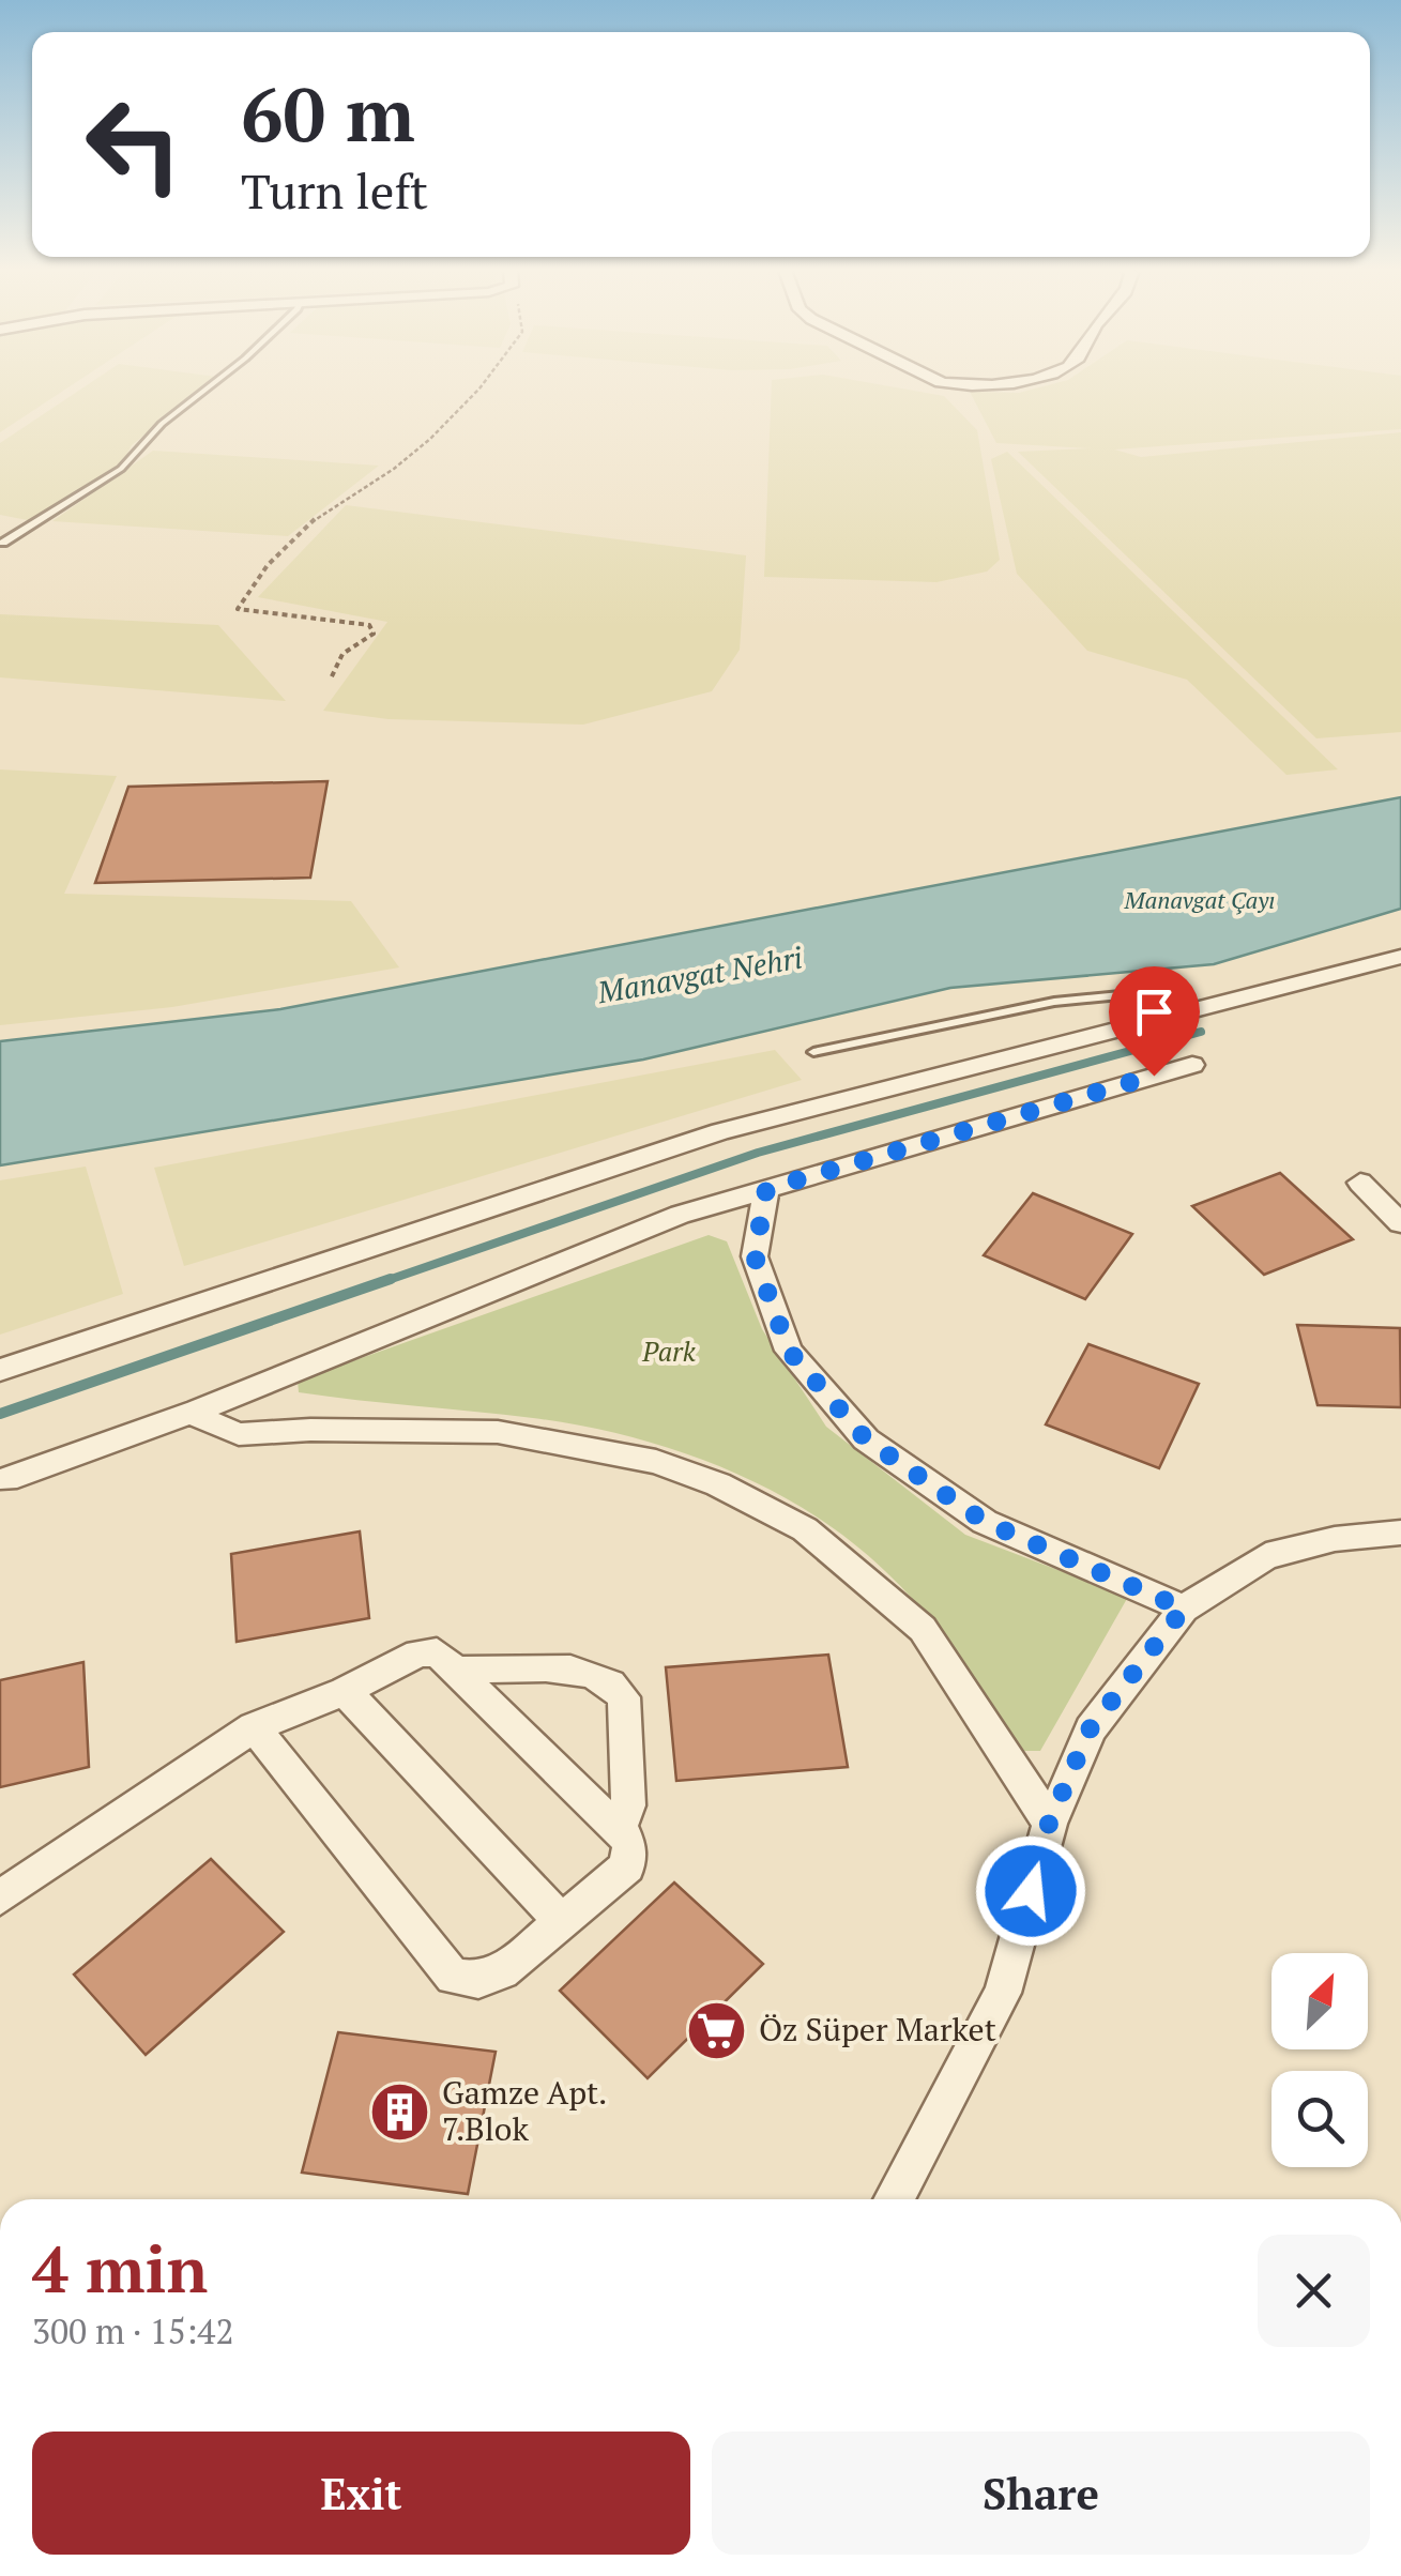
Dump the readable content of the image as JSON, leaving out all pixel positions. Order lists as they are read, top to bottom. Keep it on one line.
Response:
{"water":["Manavgat Çayı","Manavgat Nehri"],"parks":["Park"],"places":{"supermarket":["Öz Süper Market"],"building":["Gamze Apt. 7.Blok"]},"north":"top right","page":{"turn":["60 m","Turn left"],"heading":["4 min","300 m · 15:42"],"buttons":["Exit","Share"]}}
